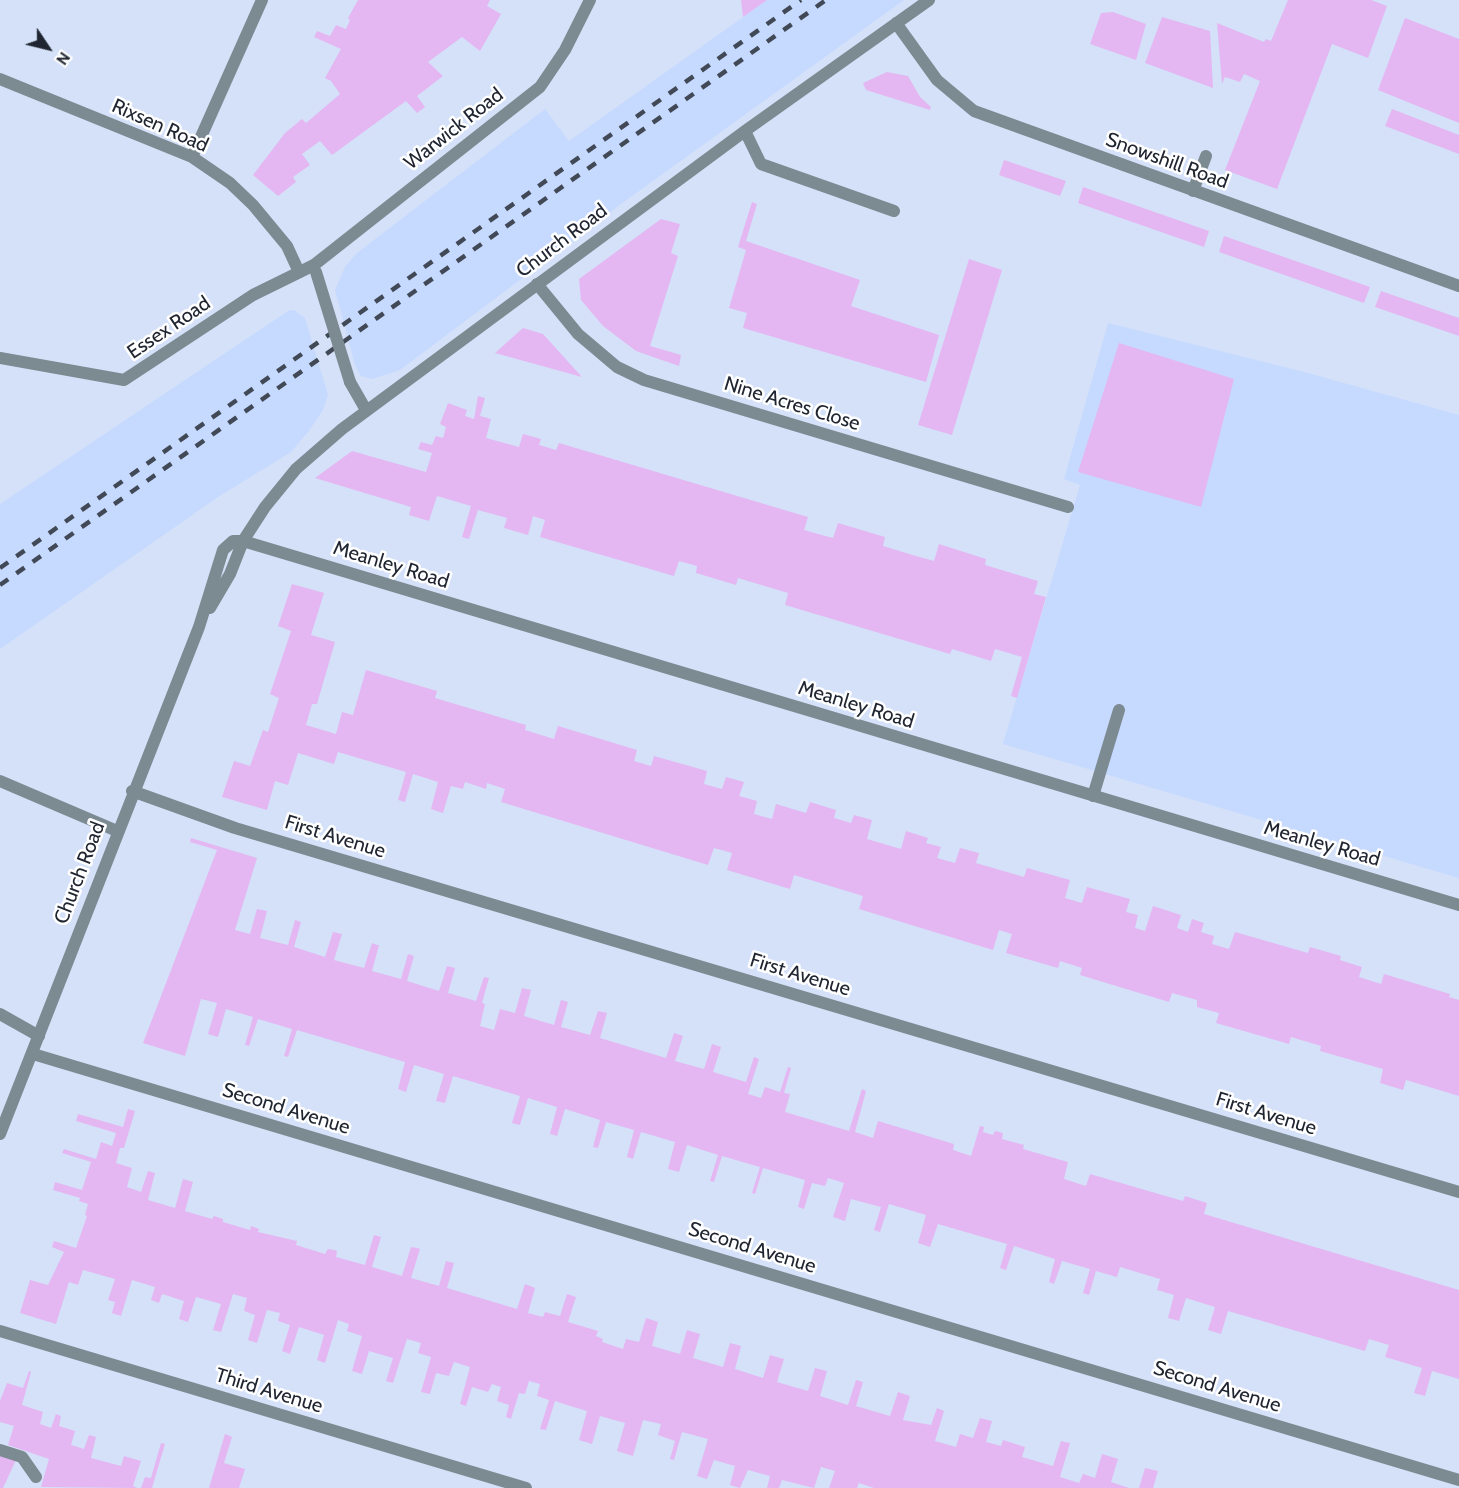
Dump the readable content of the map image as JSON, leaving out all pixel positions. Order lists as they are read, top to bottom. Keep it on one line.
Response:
{"streets":{"street":["Rixsen Road","Warwick Road","Snowshill Road","Church Road","Essex Road","Nine Acres Close","Meanley Road","First Avenue","Second Avenue","Third Avenue"]},"crossings":[["Rixsen Road","Essex Road"],["Warwick Road","Essex Road"],["Snowshill Road","Church Road"],["Church Road","Nine Acres Close"],["Church Road","Meanley Road"],["Church Road","First Avenue"],["Church Road","Second Avenue"]],"north":"bottom right"}
